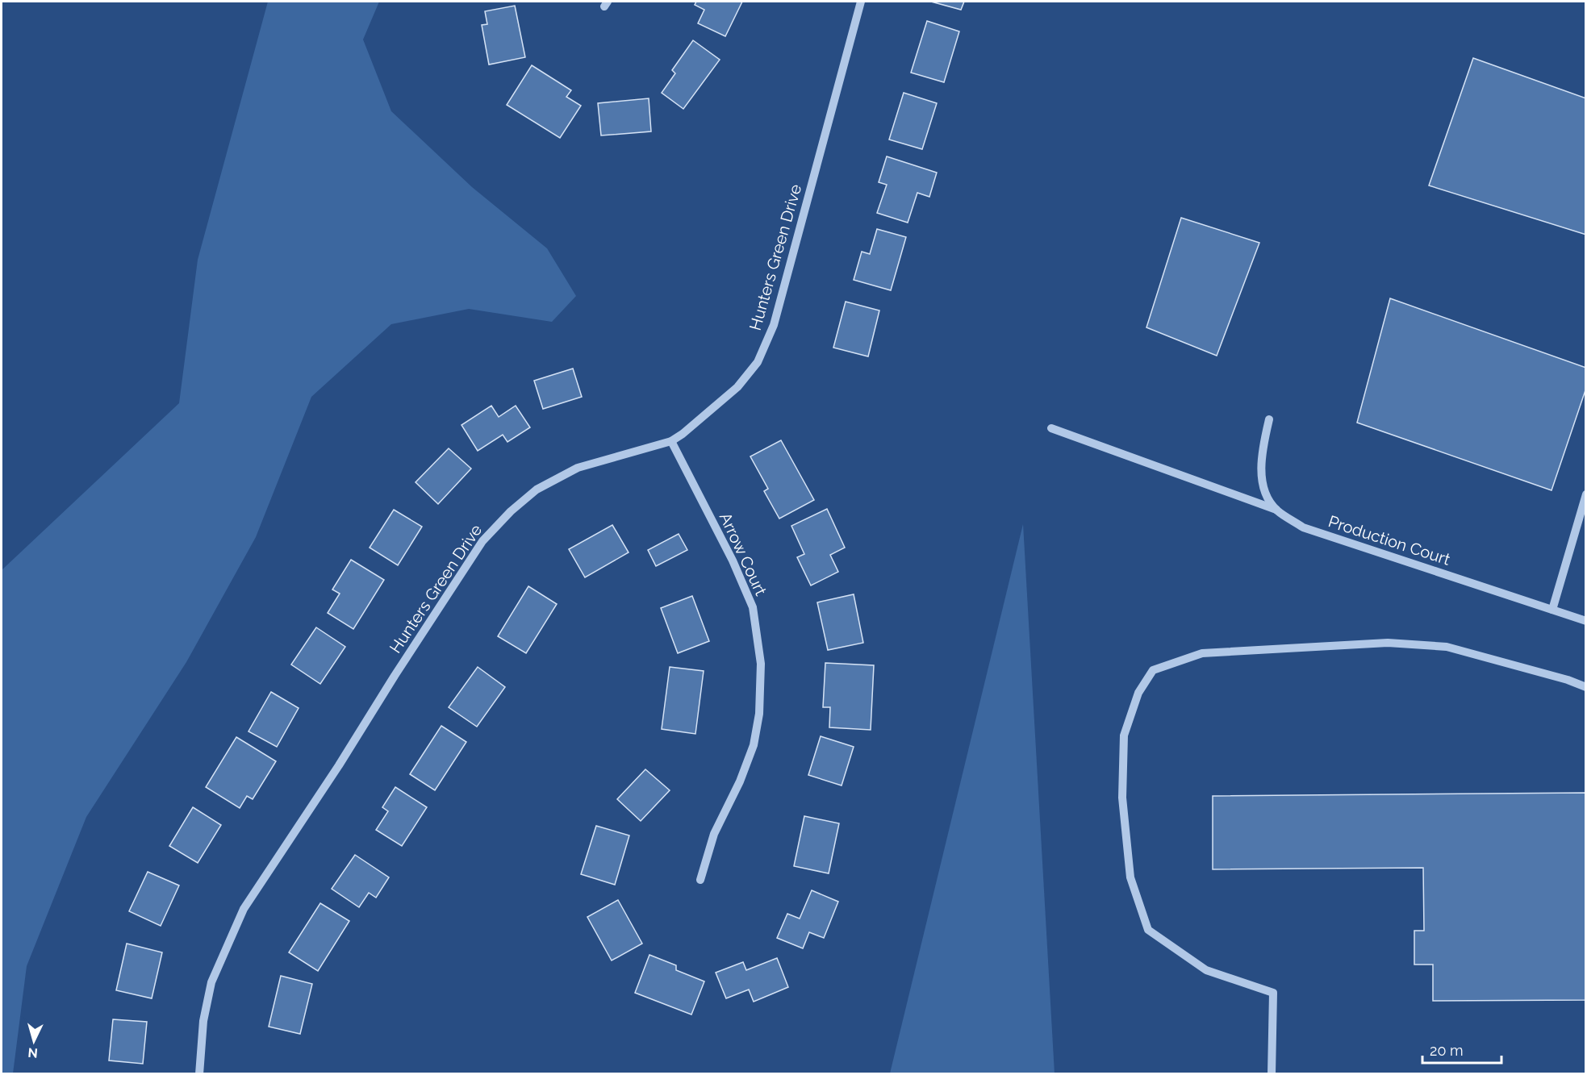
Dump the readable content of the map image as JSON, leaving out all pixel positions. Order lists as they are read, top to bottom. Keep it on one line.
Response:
{"streets":{"street":["Hunters Green Drive","Production Court","Arrow Court"]},"crossings":[["Hunters Green Drive","Arrow Court"]],"scale_bar":"20 m","north":"bottom"}
